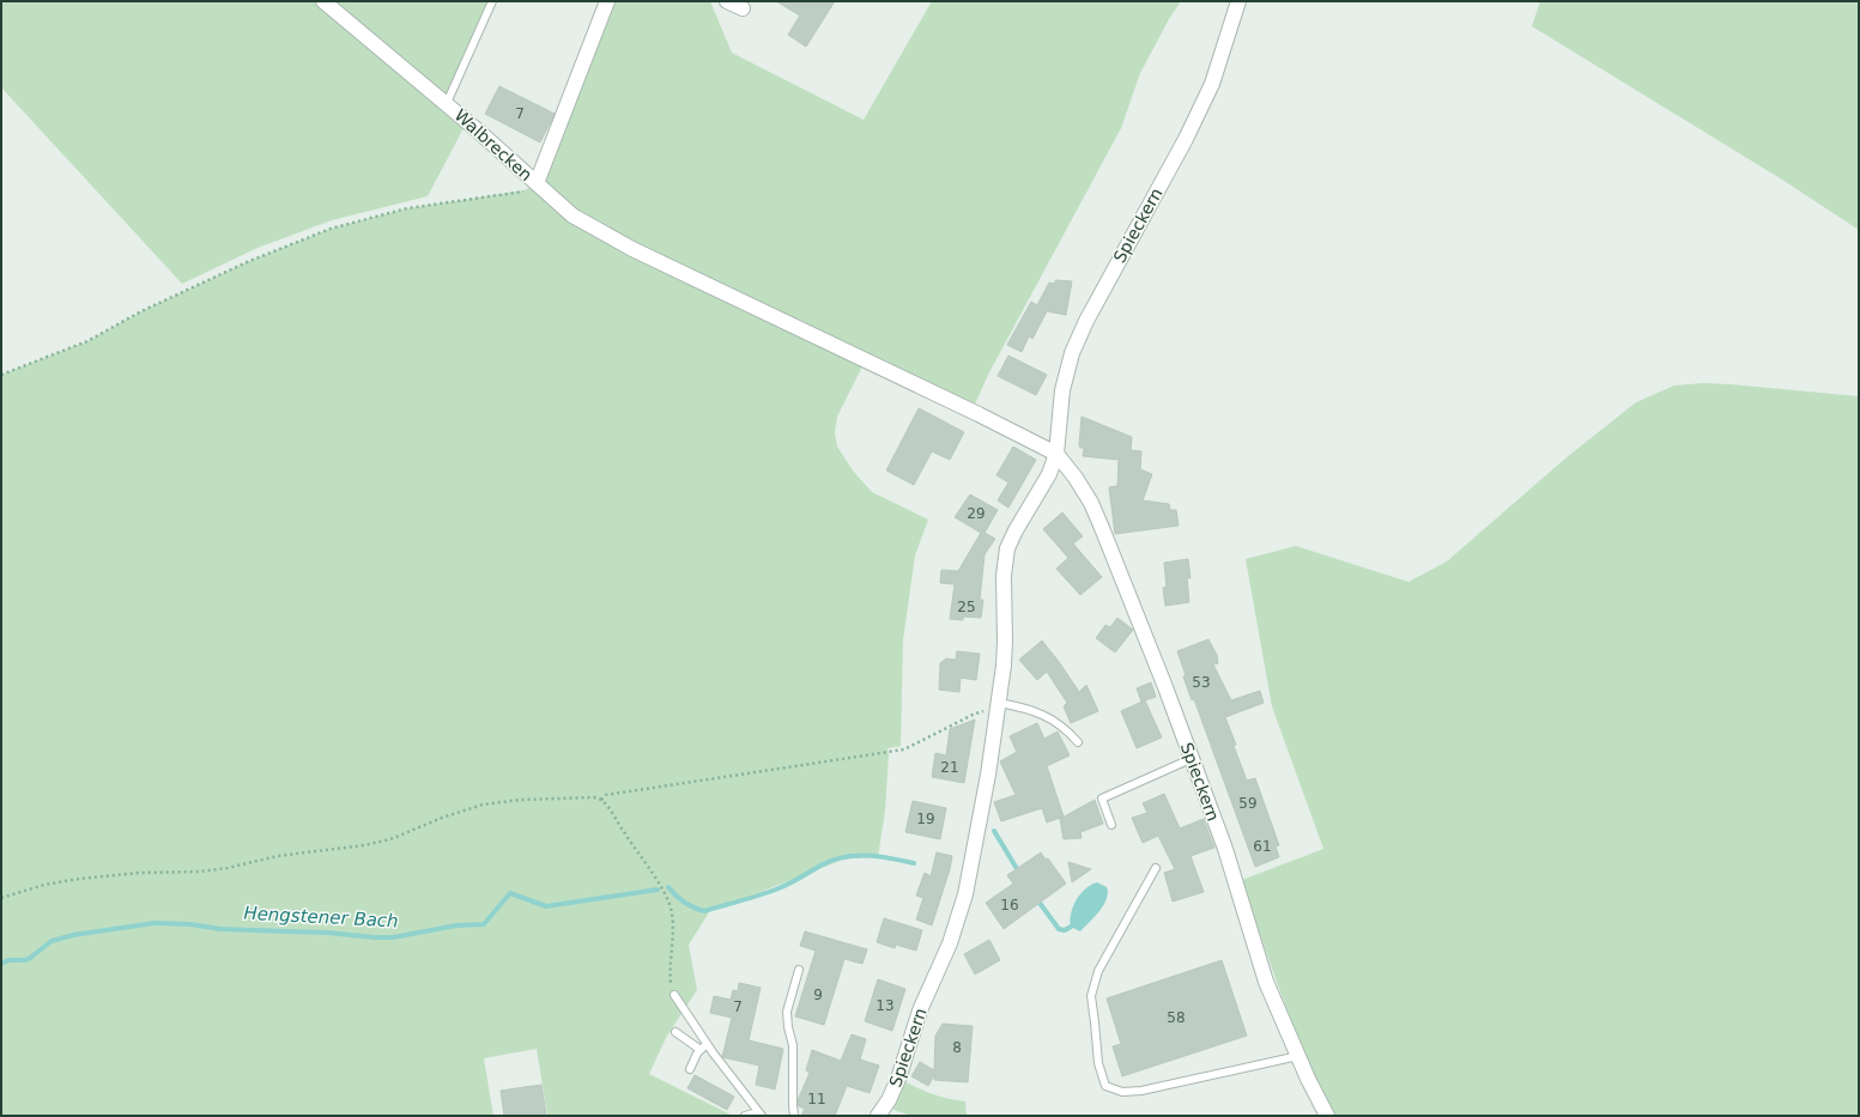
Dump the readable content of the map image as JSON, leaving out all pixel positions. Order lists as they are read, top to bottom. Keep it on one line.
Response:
{"streets":{"street":["Walbrecken","Spieckern"]},"crossings":[["Walbrecken","Spieckern"]],"water":["Hengstener Bach"],"house_numbers":["7","29","25","53","21","59","19","61","16","9","13","7","58","8","11"]}
